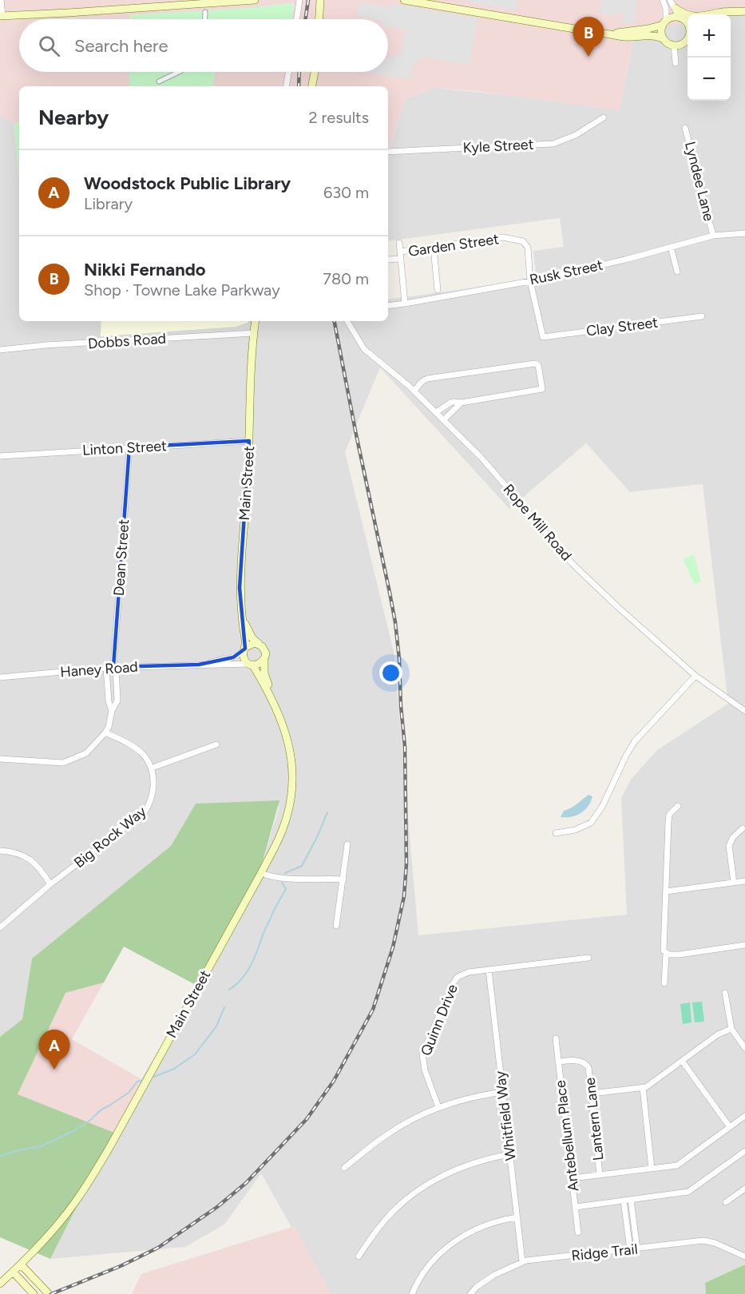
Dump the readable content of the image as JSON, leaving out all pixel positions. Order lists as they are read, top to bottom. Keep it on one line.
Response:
{"streets":{"main road":["Main Street"],"street":["Kyle Street","Lyndee Lane","Garden Street","Rusk Street","Clay Street","Dobbs Road","Linton Street","Rope Mill Road","Dean Street","Haney Road","Big Rock Way","Quinn Drive","Whitfield Way","Lantern Lane","Antebellum Place","Ridge Trail"]},"crossings":[["Lyndee Lane","Rusk Street"],["Garden Street","Rusk Street"],["Garden Street","Clay Street"],["Rusk Street","Clay Street"],["Dobbs Road","Main Street"],["Linton Street","Main Street"],["Linton Street","Dean Street"],["Main Street","Haney Road"],["Dean Street","Haney Road"],["Quinn Drive","Whitfield Way"],["Whitfield Way","Ridge Trail"],["Lantern Lane","Antebellum Place"]],"page":{"map_buttons":["+","−"],"pins":["B","A"],"search":"Search here","heading":["Nearby","2 results"],"list":[{"mark":"A","name":"Woodstock Public Library","note":"Library","value":"630 m"},{"mark":"B","name":"Nikki Fernando","note":"Shop · Towne Lake Parkway","value":"780 m"}]}}
